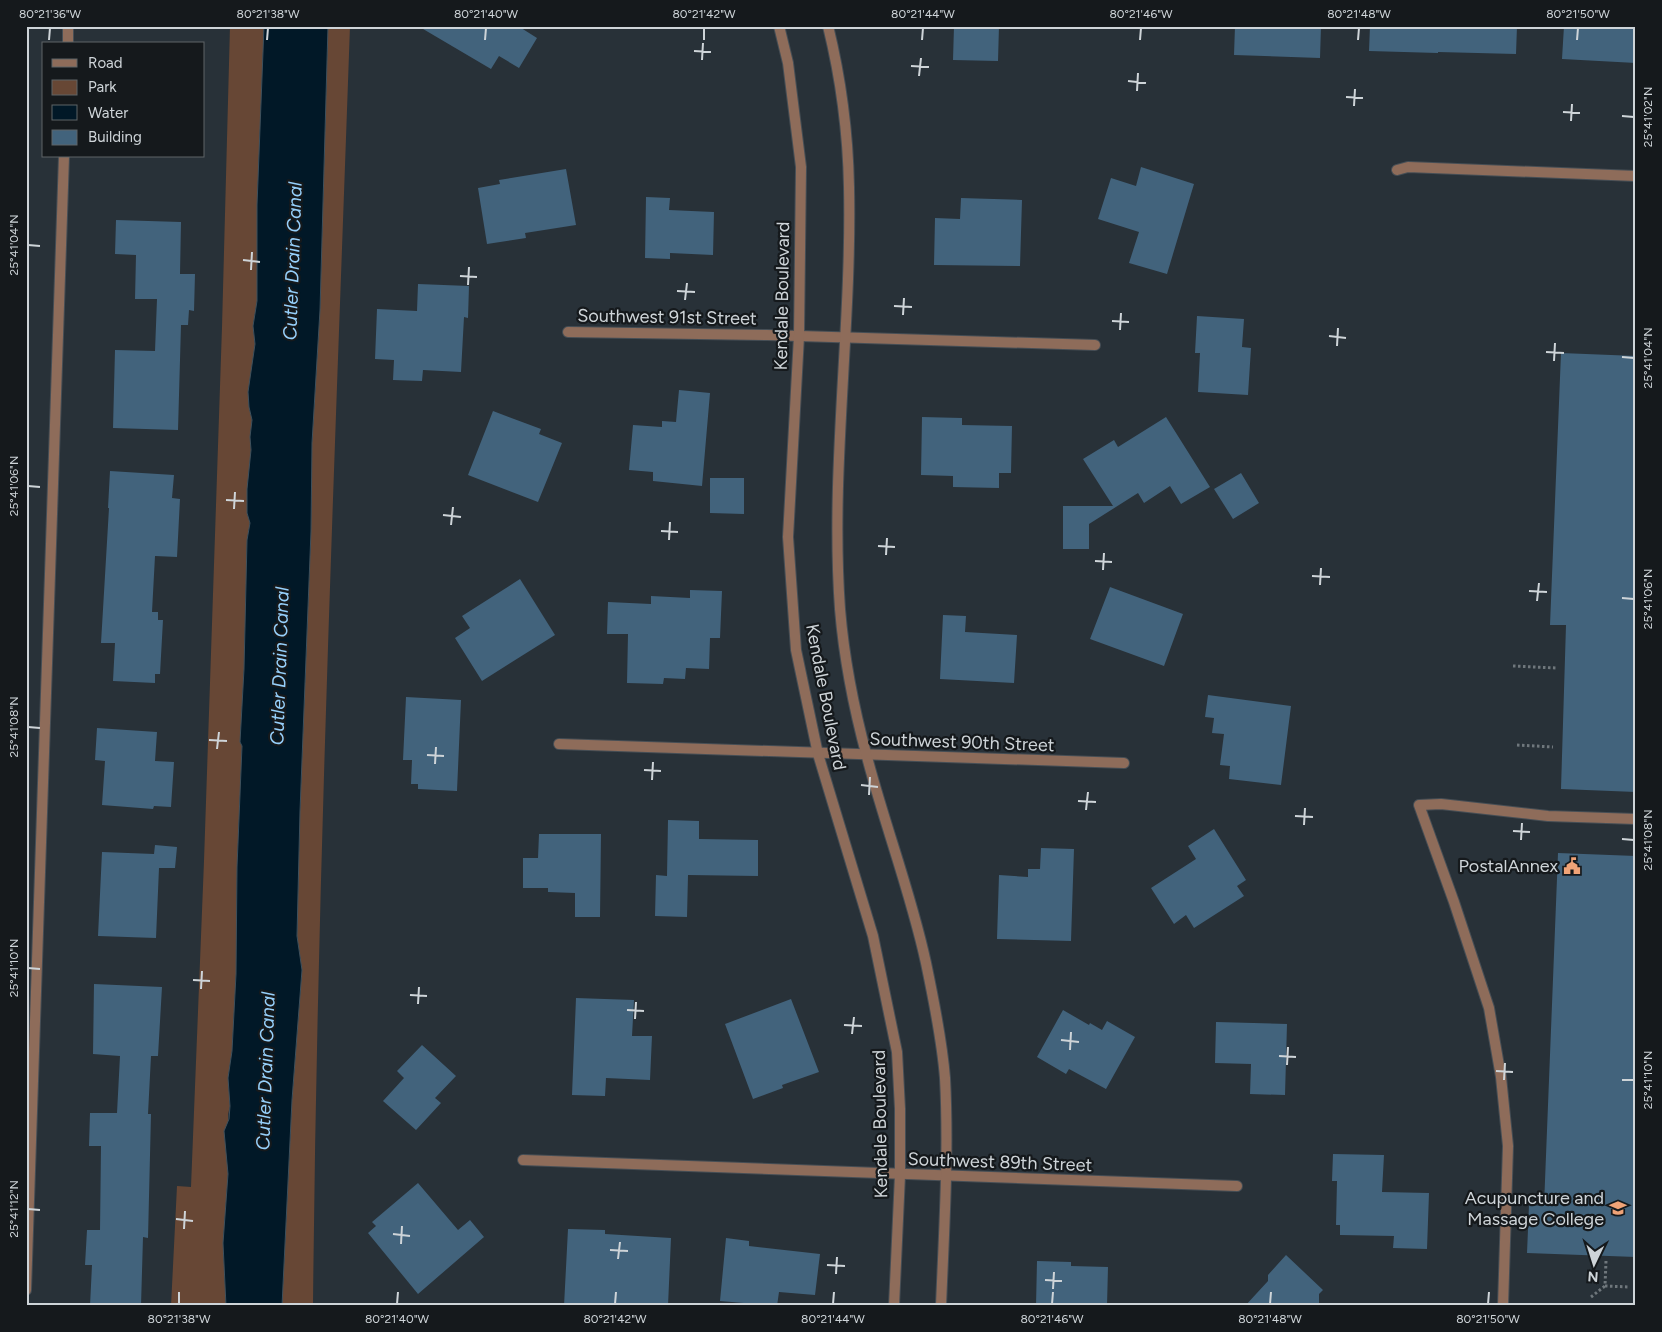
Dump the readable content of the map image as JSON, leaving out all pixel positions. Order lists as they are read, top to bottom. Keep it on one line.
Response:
{"streets":{"street":["Kendale Boulevard","Southwest 91st Street","Southwest 90th Street","Southwest 89th Street"]},"crossings":[["Kendale Boulevard","Southwest 91st Street"],["Kendale Boulevard","Southwest 90th Street"],["Kendale Boulevard","Southwest 89th Street"]],"water":["Cutler Drain Canal"],"places":{"public building":["PostalAnnex"],"school or university":["Acupuncture and Massage College"]},"legend":["Road","Park","Water","Building"],"north":"bottom","coordinates":["80°21'36\"W","80°21'38\"W","80°21'40\"W","80°21'42\"W","80°21'44\"W","80°21'46\"W","80°21'48\"W","80°21'50\"W","25°41'02\"N","25°41'04\"N","25°41'06\"N","25°41'08\"N","25°41'10\"N","25°41'12\"N"]}
